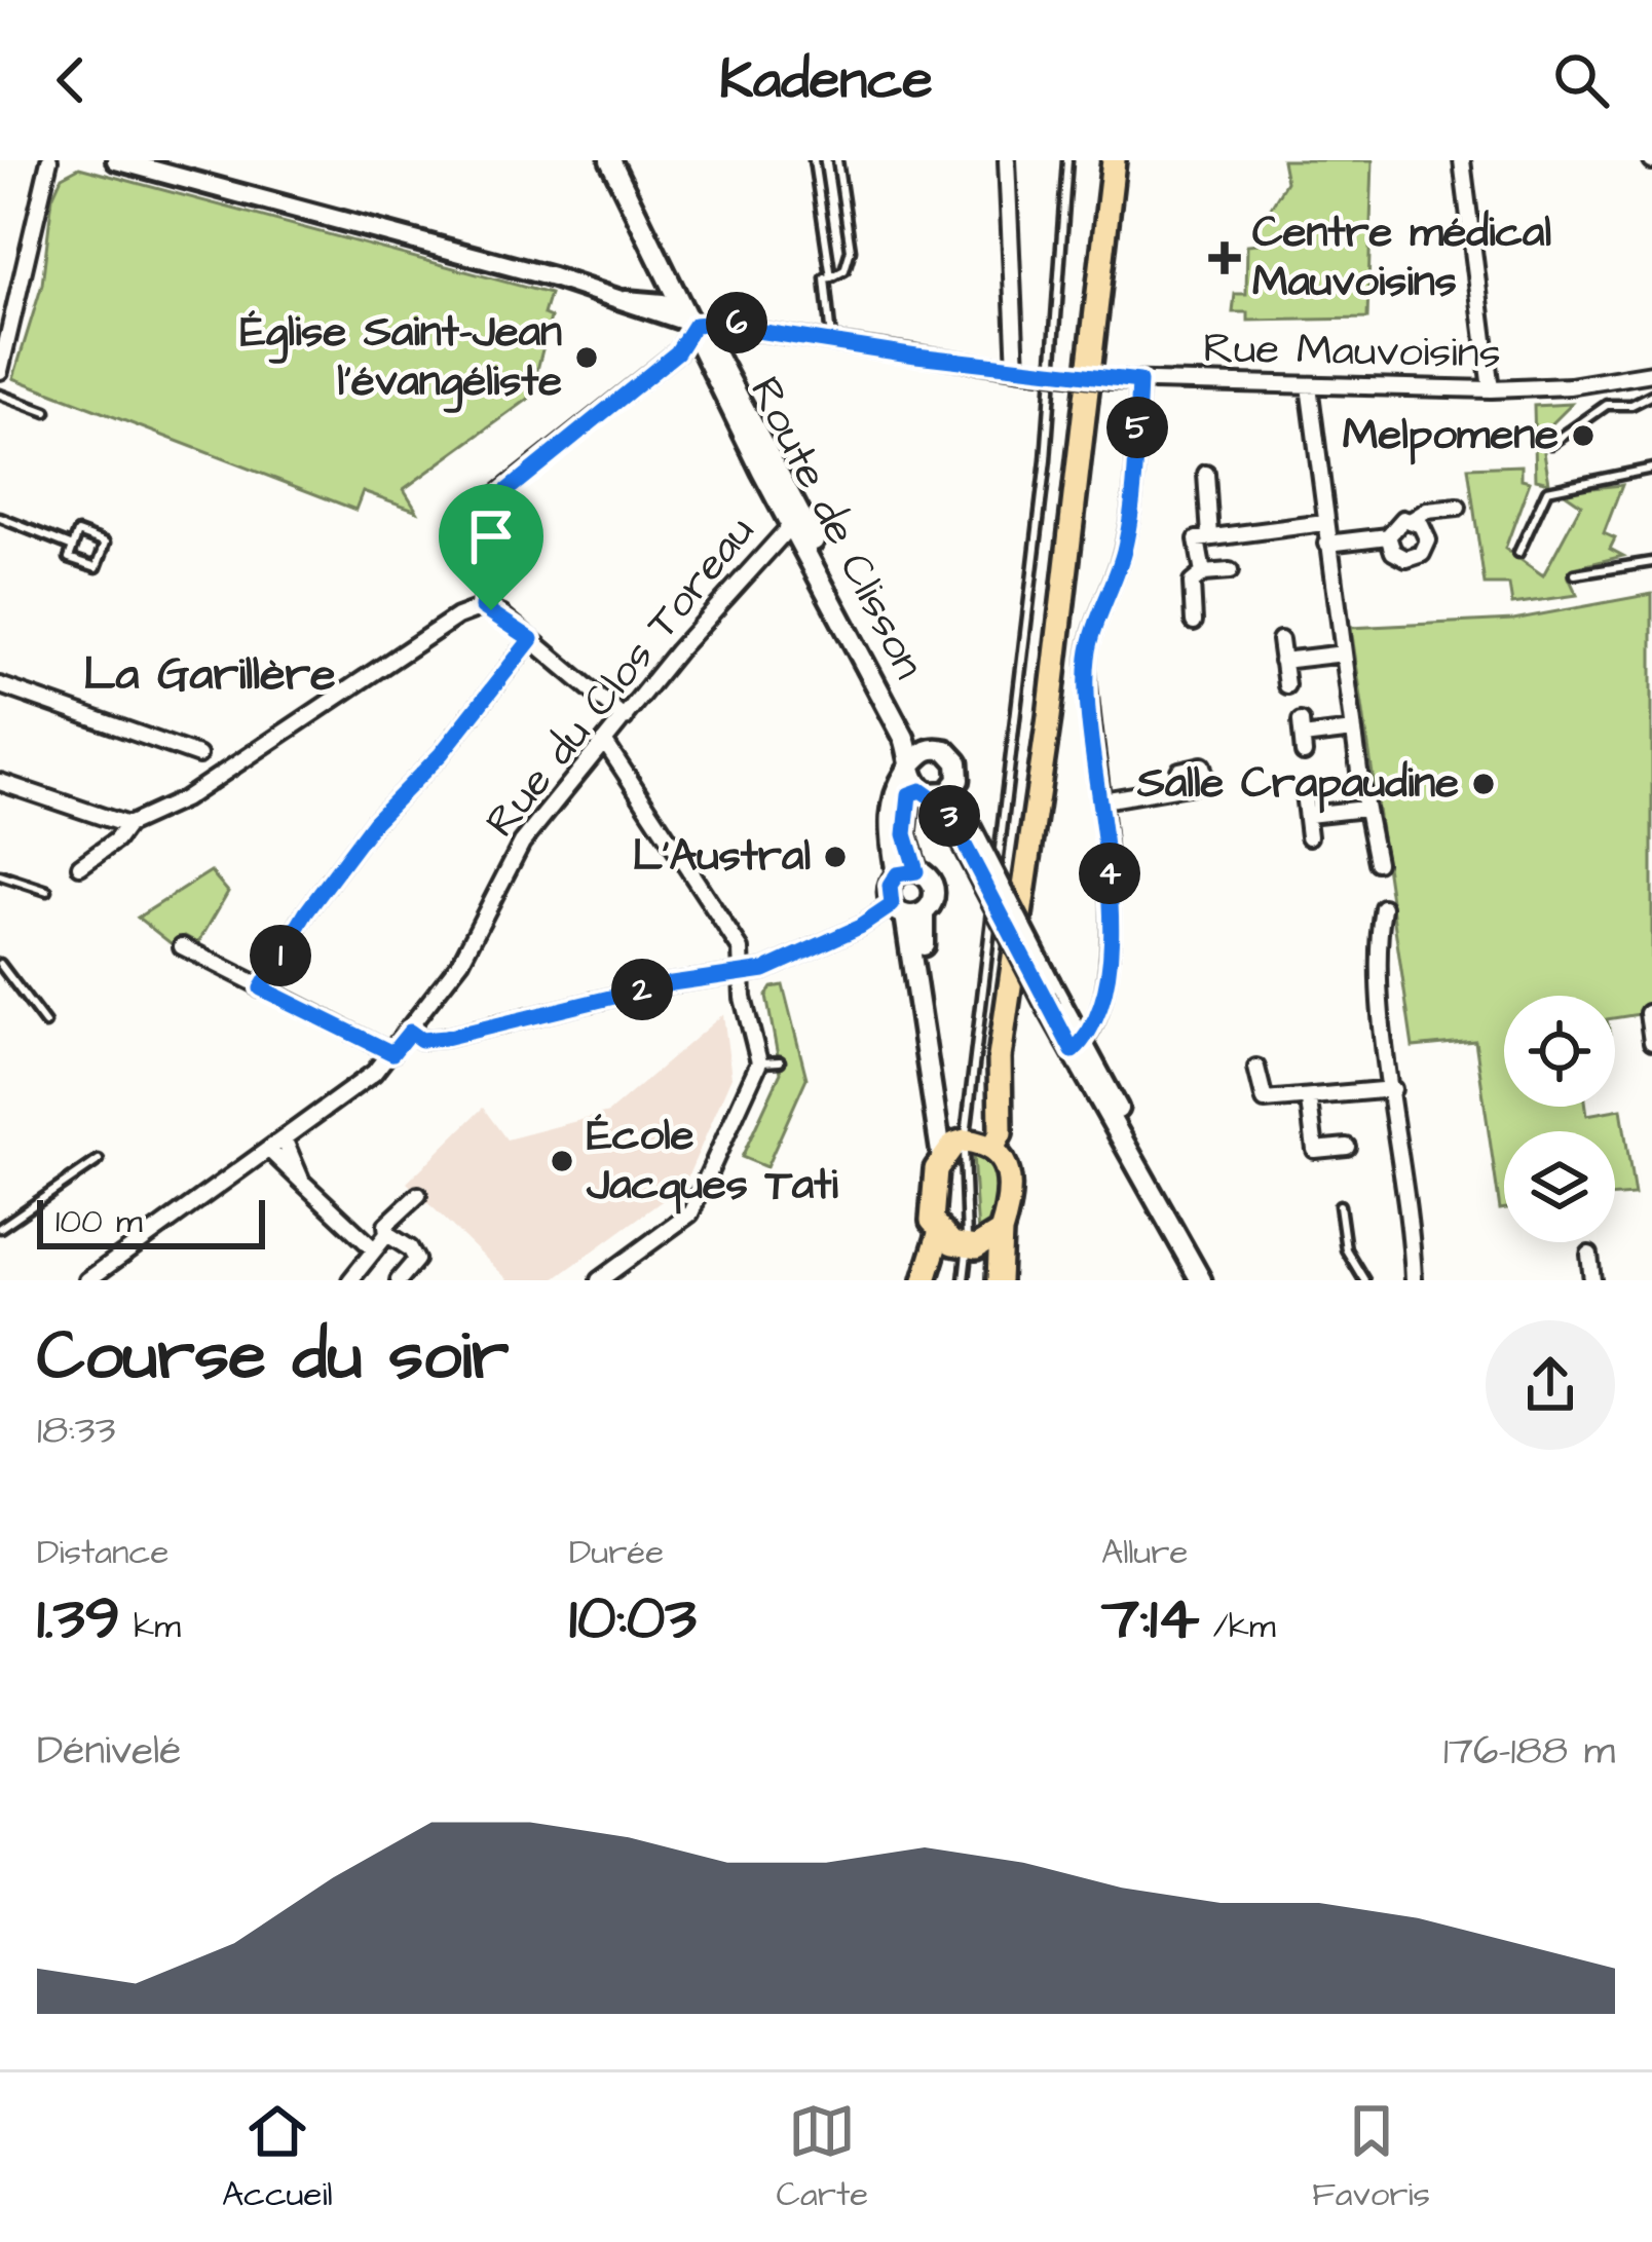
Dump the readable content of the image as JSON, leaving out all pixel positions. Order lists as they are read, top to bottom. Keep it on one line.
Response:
{"streets":{"main road":["Route de Clisson"],"street":["Rue Mauvoisins","Rue du Clos Toreau"]},"crossings":[["Rue Mauvoisins","Route de Clisson"],["Route de Clisson","Rue du Clos Toreau"]],"districts":["La Garillère"],"places":{"health":["Centre médical Mauvoisins"],"other":["Église Saint-Jean l'évangéliste","Melpomene","Salle Crapaudine","L'Austral","École Jacques Tati"]},"scale_bar":"100 m","page":{"header":"Kadence","pins":["6","5","3","4","1","2"],"scale":"100 m","heading":["Course du soir","18:33"],"stats":[["Distance","1.39 km"],["Durée","10:03"],["Allure","7:14 /km"]],"chart":["Dénivelé","176–188 m"],"tabs":["Accueil","Carte","Favoris"]}}
